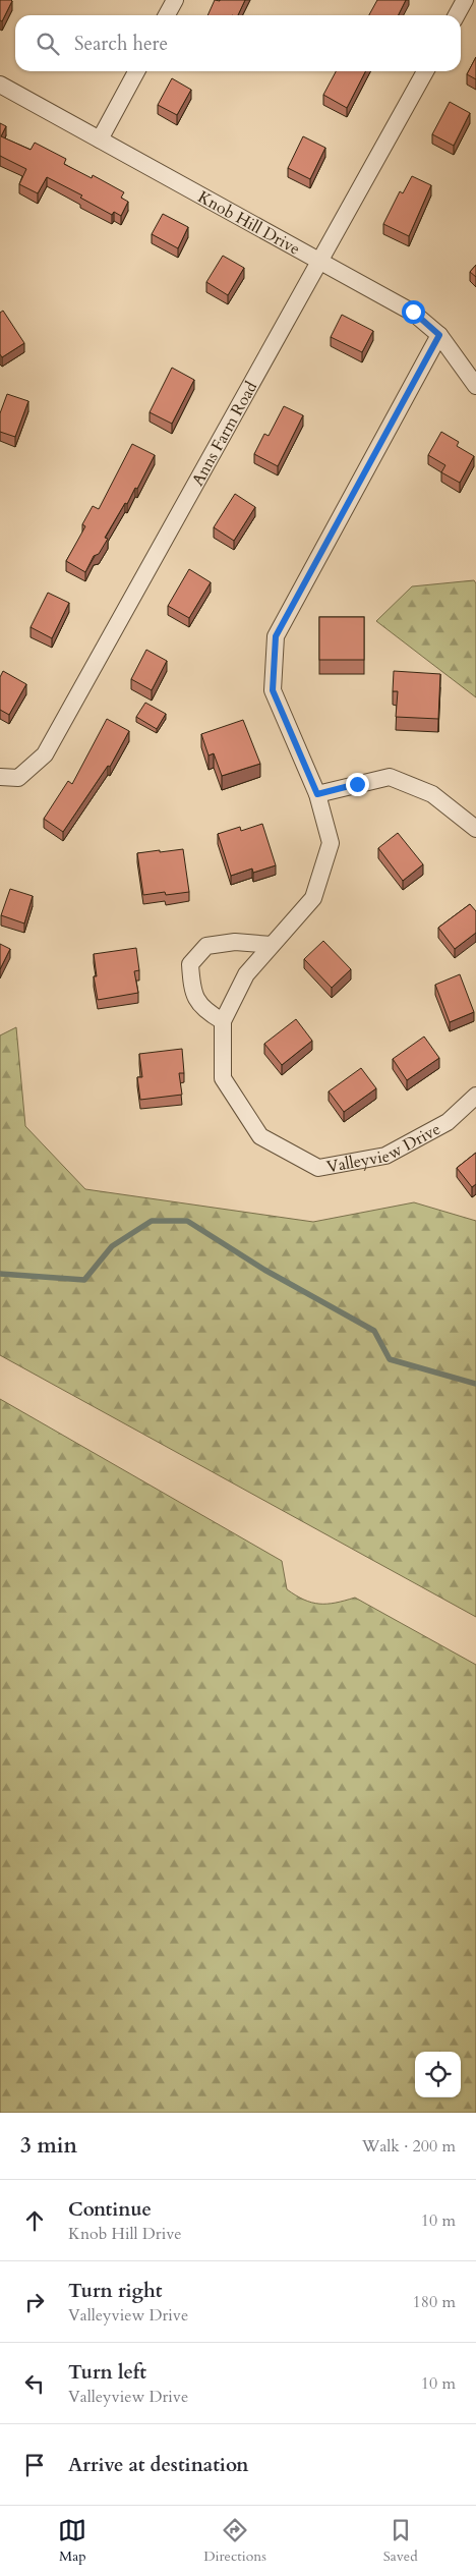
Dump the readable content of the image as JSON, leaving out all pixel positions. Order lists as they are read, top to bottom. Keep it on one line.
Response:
{"streets":{"street":["Knob Hill Drive","Anns Farm Road","Valleyview Drive"]},"crossings":[["Knob Hill Drive","Anns Farm Road"],["Knob Hill Drive","Valleyview Drive"]],"page":{"search":"Search here","heading":["3 min","Walk · 200 m"],"list":[["Continue","Knob Hill Drive","10 m"],["Turn right","Valleyview Drive","180 m"],["Turn left","Valleyview Drive","10 m"],"Arrive at destination"],"nav":["Map","Directions","Saved"]}}
